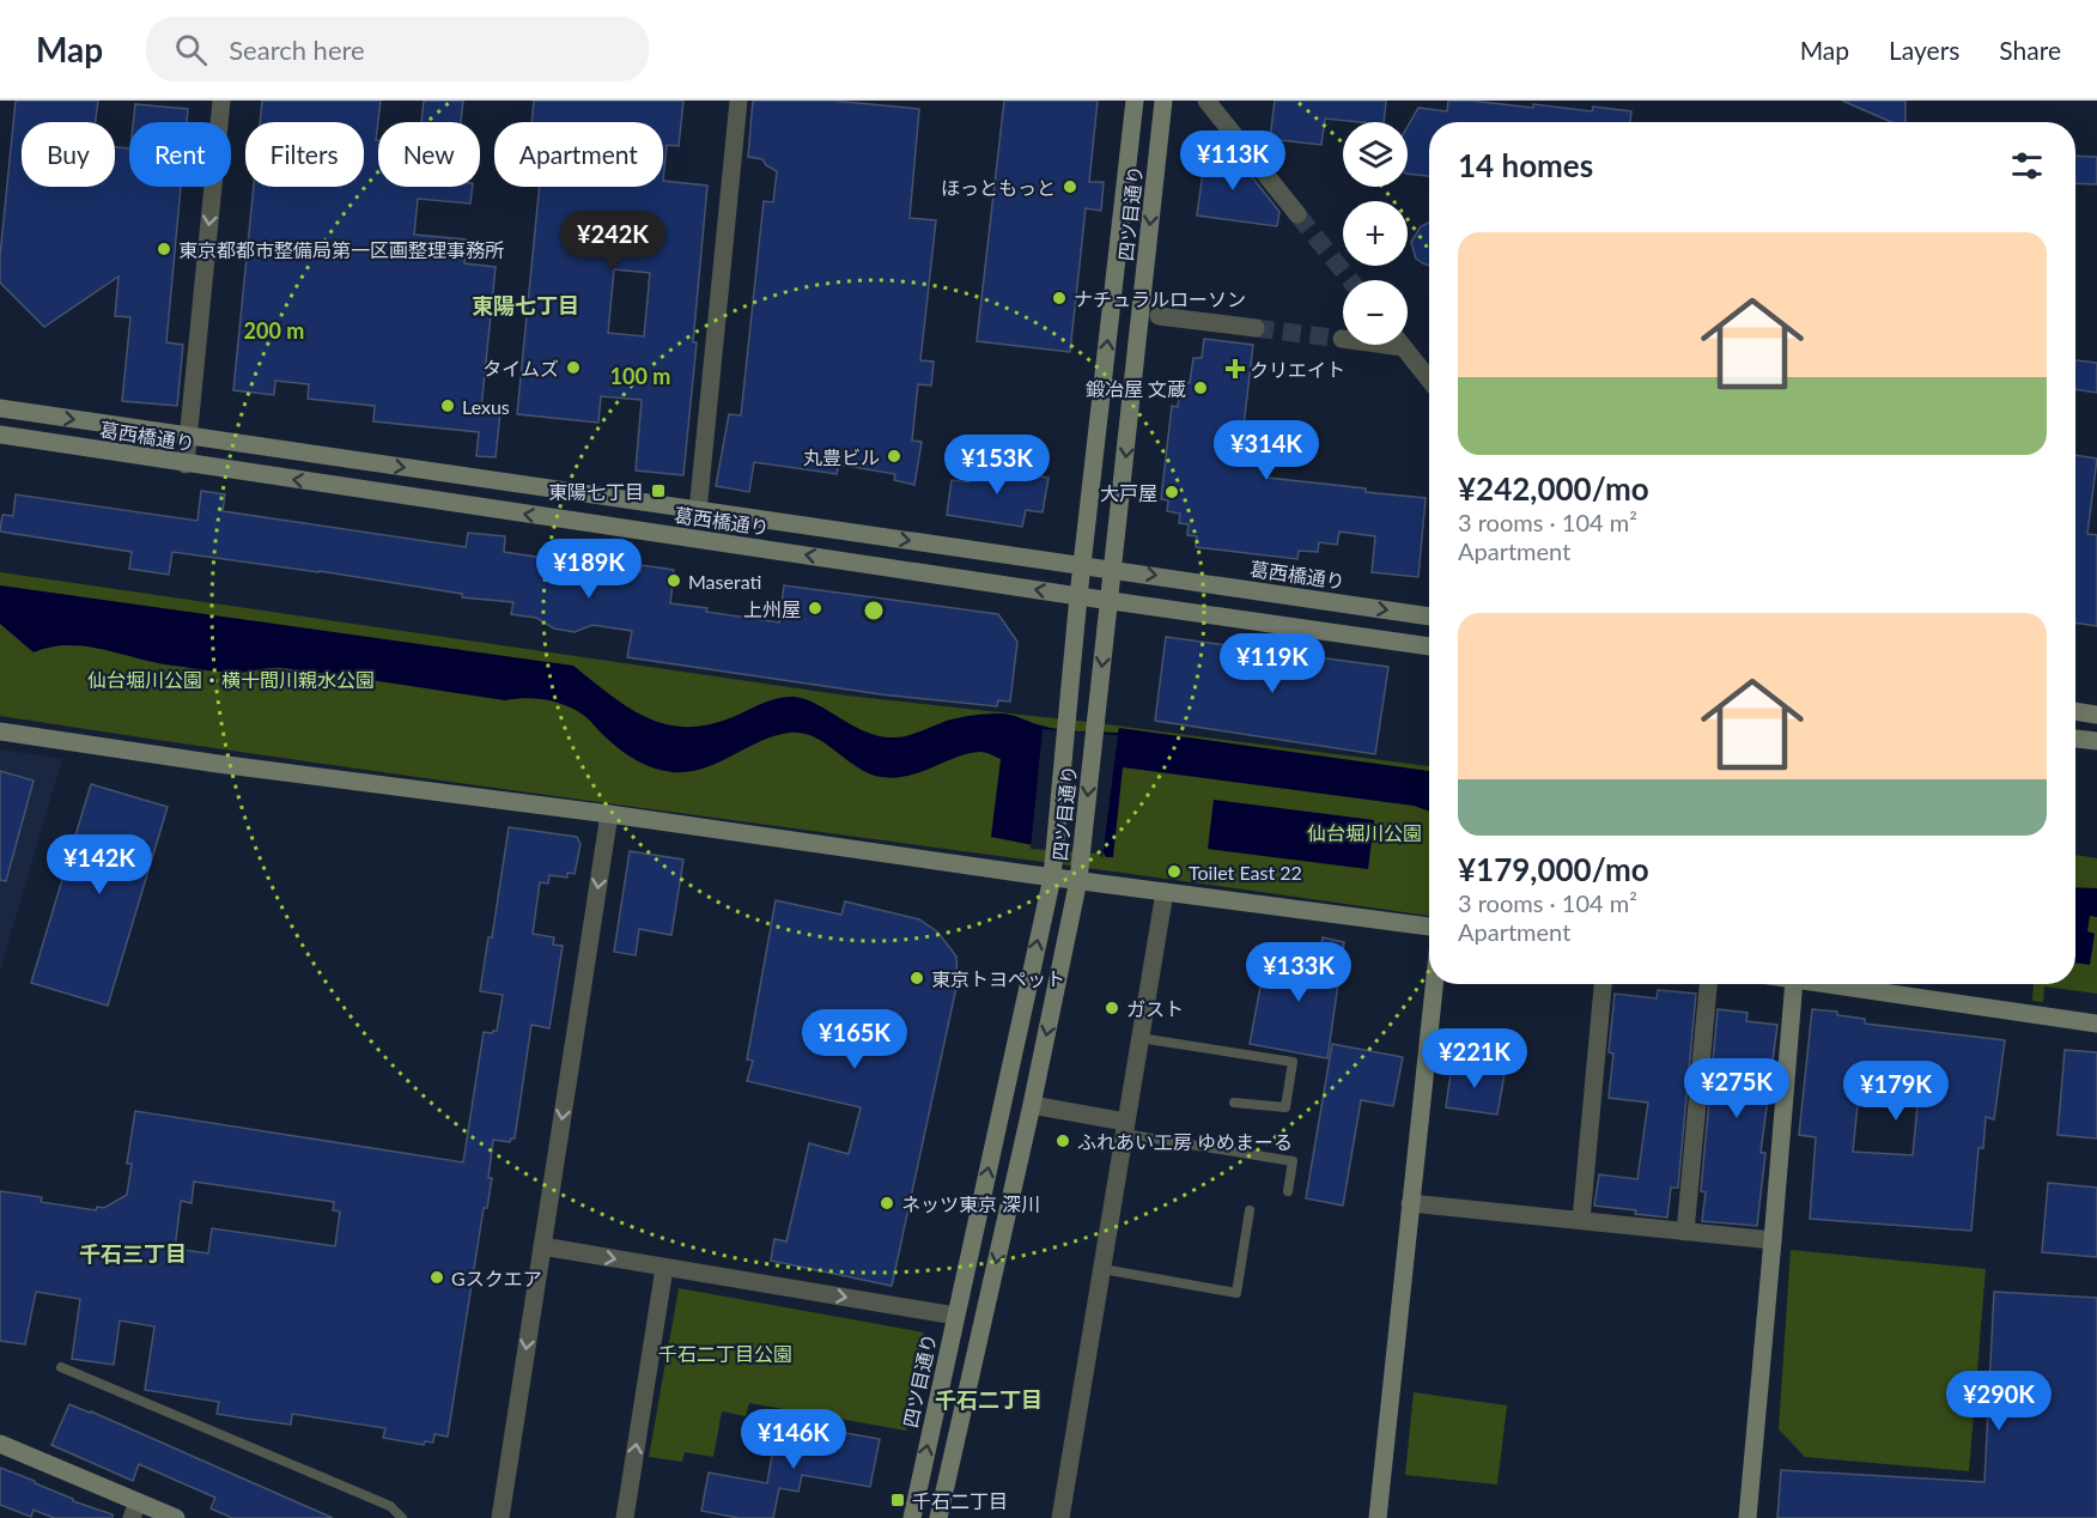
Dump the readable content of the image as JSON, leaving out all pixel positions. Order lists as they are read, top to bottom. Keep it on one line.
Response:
{"streets":{"main road":["四ツ目通り","葛西橋通り"]},"crossings":[["四ツ目通り","葛西橋通り"]],"districts":["東陽七丁目","千石三丁目","千石二丁目"],"parks":["仙台堀川公園・横十間川親水公園","仙台堀川公園","千石二丁目公園"],"places":{"other":["ほっともっと","東京都都市整備局第一区画整理事務所","ナチュラルローソン","タイムズ","鍛冶屋 文蔵","Lexus","丸豊ビル","大戸屋","Maserati","上州屋","Toilet East 22","東京トヨペット","ガスト","ふれあい工房 ゆめまーる","ネッツ東京 深川","Gスクエア"],"health":["クリエイト"],"transit":["東陽七丁目","千石二丁目"]},"page":{"header":"Map","search":"Search here","nav":["Map","Layers","Share"],"map_buttons":["+","−"],"chip":["Buy","Rent","Filters","New","Apartment"],"heading":"14 homes","price":["¥113K","¥242K","¥314K","¥153K","¥189K","¥119K","¥142K","¥133K","¥165K","¥221K","¥275K","¥179K","¥290K","¥146K"],"list":[{"name":"¥242,000/mo","note":"3 rooms · 104 m² · Apartment"},{"name":"¥179,000/mo","note":"3 rooms · 104 m² · Apartment"}]},"rings":["200 m","100 m"]}
